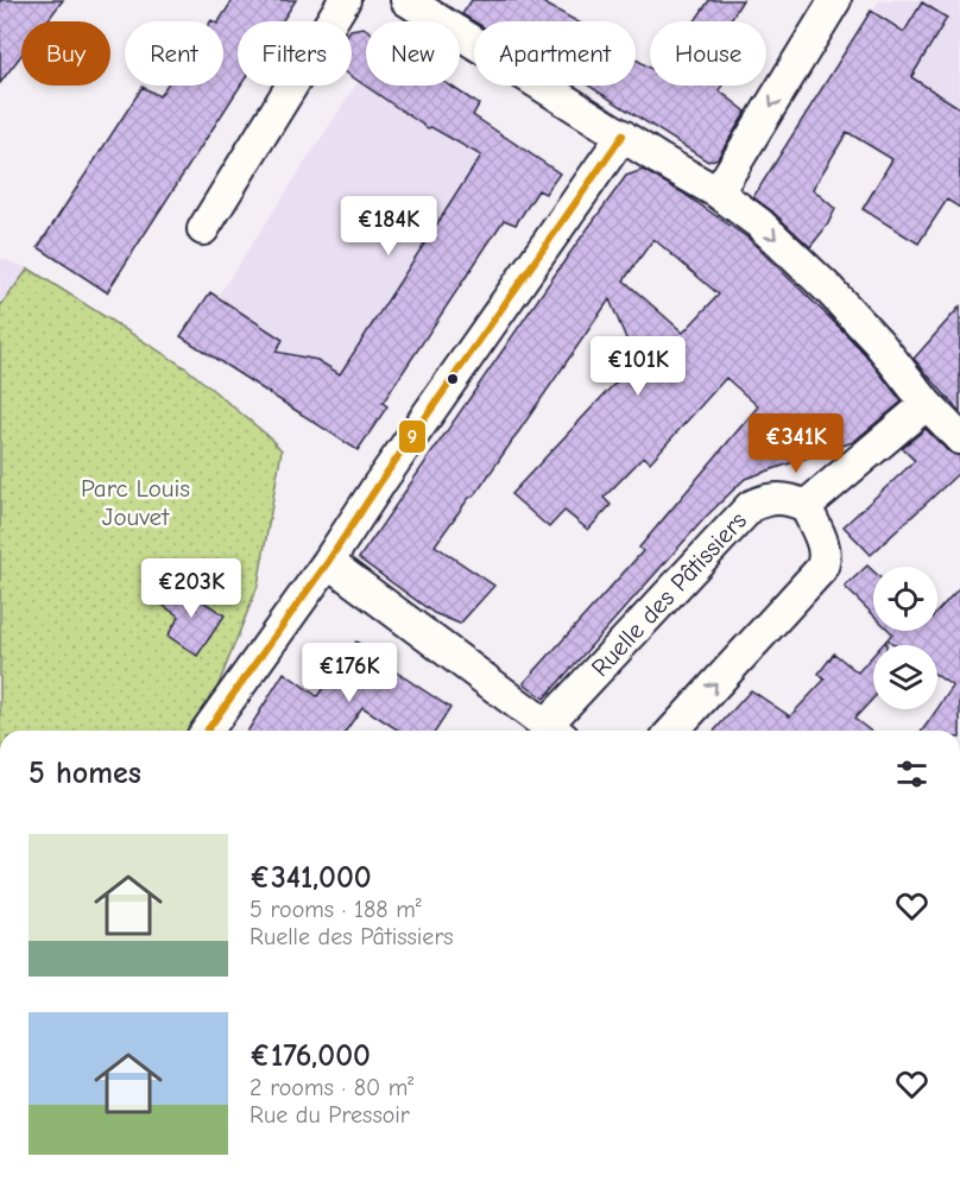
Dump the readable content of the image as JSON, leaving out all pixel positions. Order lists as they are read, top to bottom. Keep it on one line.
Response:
{"streets":{"street":["Ruelle des Pâtissiers"]},"parks":["Parc Louis Jouvet"],"lines":["transit line 9"],"page":{"chip":["Buy","Rent","Filters","New","Apartment","House"],"price":["€184K","€101K","€341K","€203K","€176K"],"heading":"5 homes","list":[{"name":"€341,000","note":"5 rooms · 188 m² · Ruelle des Pâtissiers"},{"name":"€176,000","note":"2 rooms · 80 m² · Rue du Pressoir"}]}}
